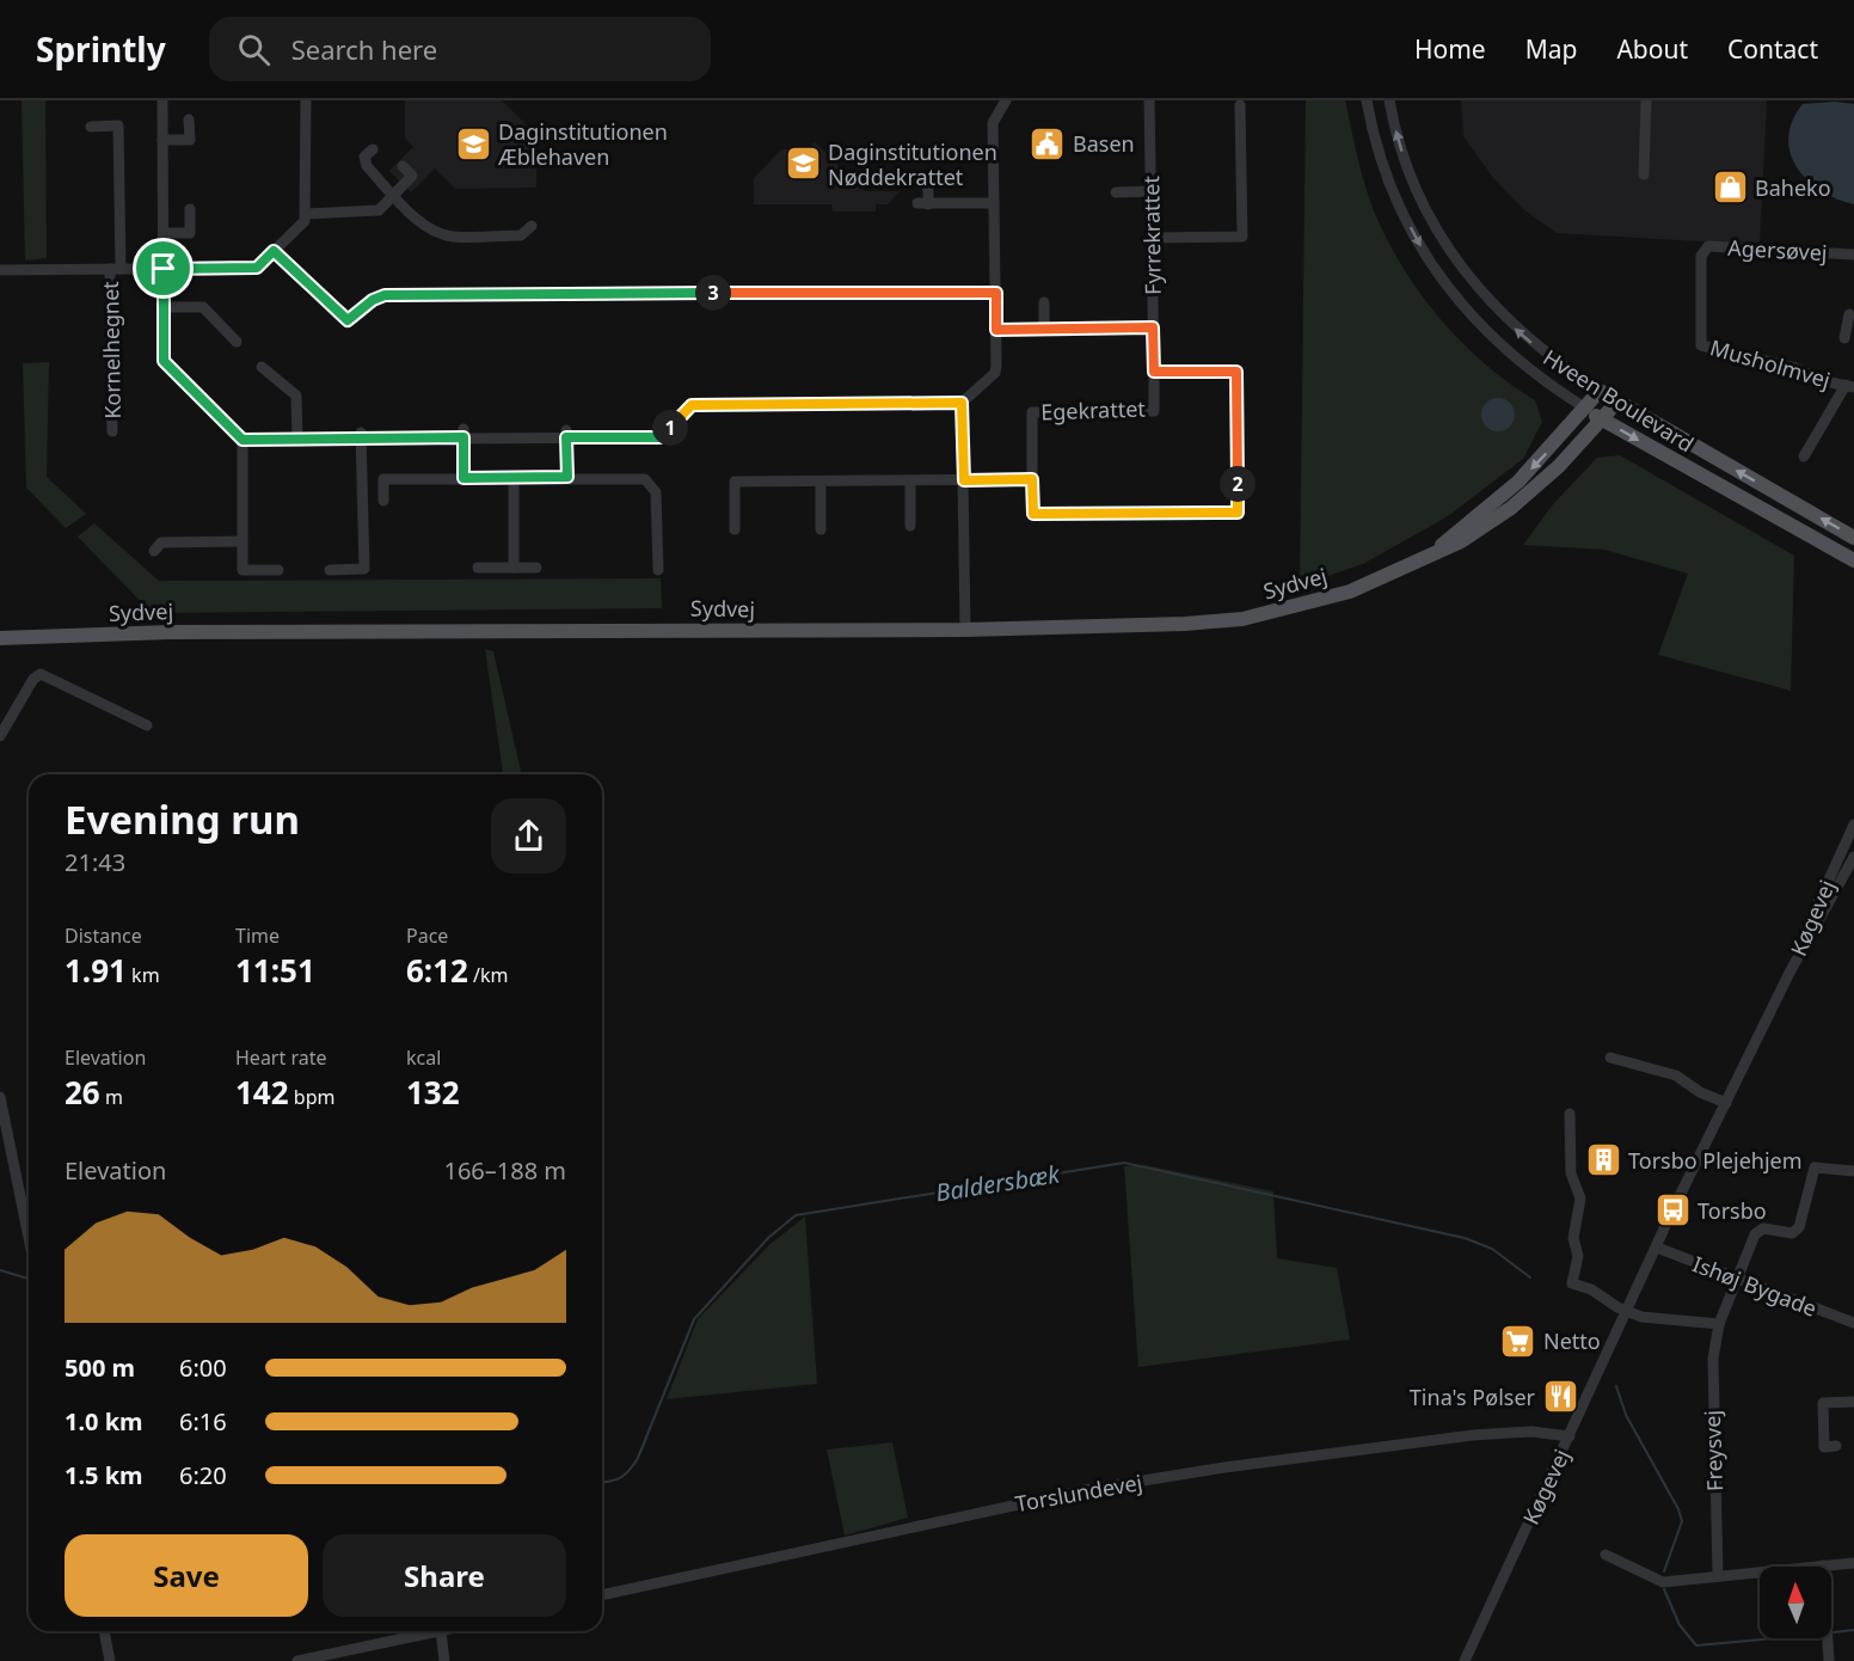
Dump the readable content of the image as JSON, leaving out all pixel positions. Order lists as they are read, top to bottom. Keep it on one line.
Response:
{"streets":{"main road":["Hveen Boulevard","Sydvej"],"street":["Fyrrekrattet","Agersøvej","Kornelhegnet","Musholmvej","Egekrattet","Køgevej","Ishøj Bygade","Freysvej","Torslundevej"]},"crossings":[["Fyrrekrattet","Egekrattet"],["Agersøvej","Musholmvej"],["Hveen Boulevard","Sydvej"],["Køgevej","Ishøj Bygade"],["Køgevej","Torslundevej"],["Ishøj Bygade","Freysvej"]],"water":["Baldersbæk"],"places":{"school or university":["Daginstitutionen Æblehaven","Daginstitutionen Nøddekrattet"],"public building":["Basen"],"shop":["Baheko"],"building":["Torsbo Plejehjem"],"bus stop":["Torsbo"],"supermarket":["Netto"],"restaurant":["Tina's Pølser"]},"north":"top","page":{"header":"Sprintly","search":"Search here","nav":["Home","Map","About","Contact"],"pins":["3","1","2"],"heading":["Evening run","21:43"],"stats":[["Distance","1.91 km"],["Time","11:51"],["Pace","6:12 /km"],["Elevation","26 m"],["Heart rate","142 bpm"],["kcal","132"]],"chart":["Elevation","166–188 m"],"list":[{"name":"500 m","note":"6:00"},{"name":"1.0 km","note":"6:16"},{"name":"1.5 km","note":"6:20"}],"buttons":["Save","Share"]}}
